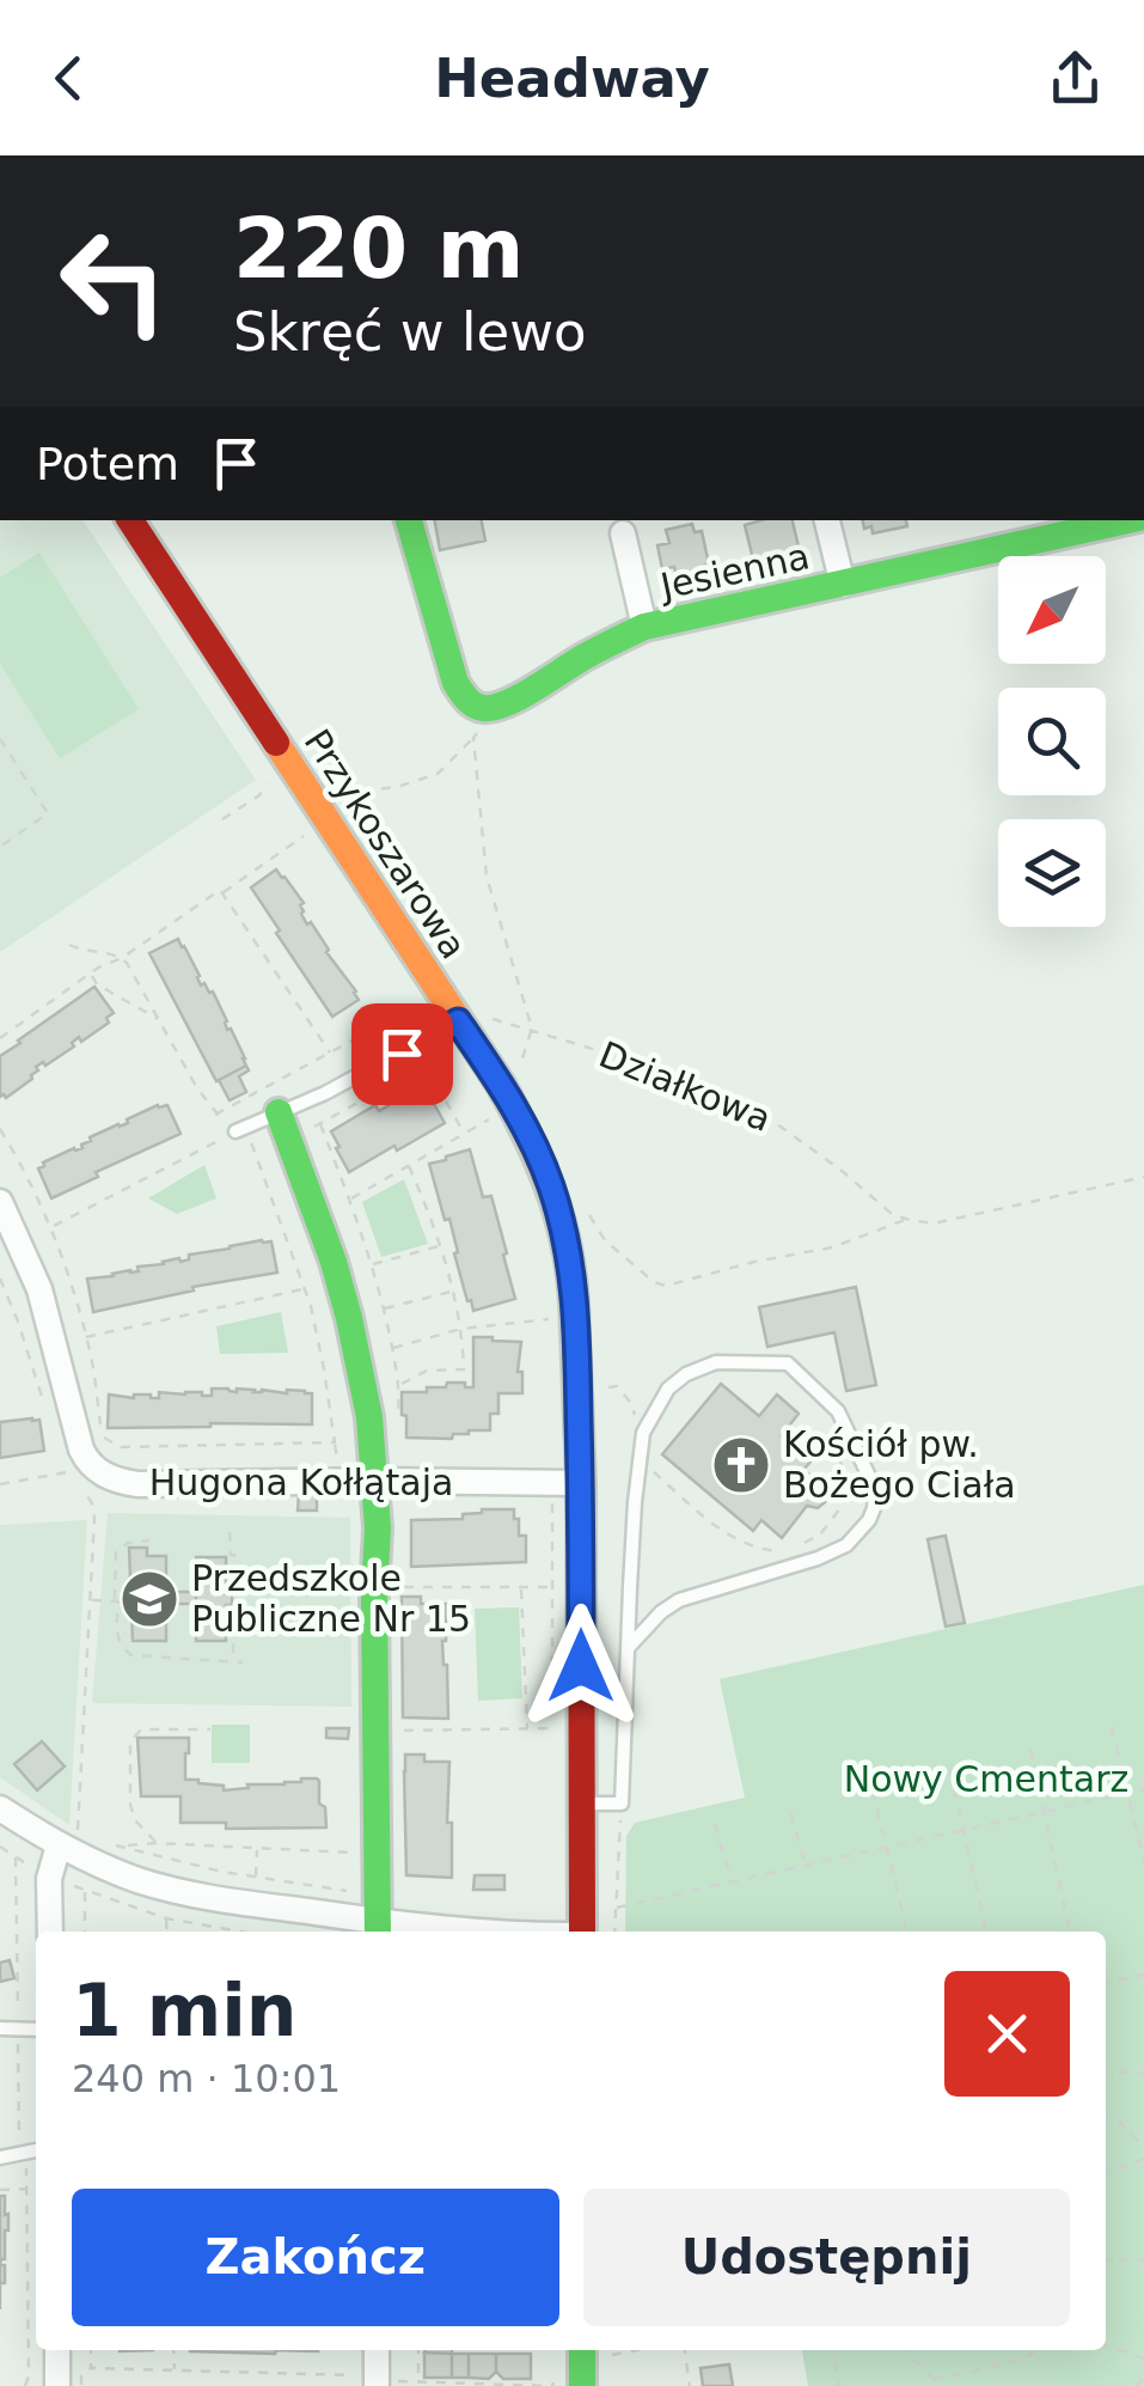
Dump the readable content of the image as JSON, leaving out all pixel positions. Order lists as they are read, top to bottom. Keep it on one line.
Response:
{"streets":{"street":["Jesienna","Przykoszarowa","Hugona Kołłątaja"],"path":["Działkowa"]},"crossings":[["Przykoszarowa","Działkowa"],["Przykoszarowa","Hugona Kołłątaja"]],"parks":["Nowy Cmentarz"],"places":{"church":["Kościół pw. Bożego Ciała"],"school or university":["Przedszkole Publiczne Nr 15"]},"north":"bottom left","page":{"header":"Headway","turn":["220 m","Skręć w lewo"],"then":"Potem","heading":["1 min","240 m · 10:01"],"buttons":["Zakończ","Udostępnij"]}}
